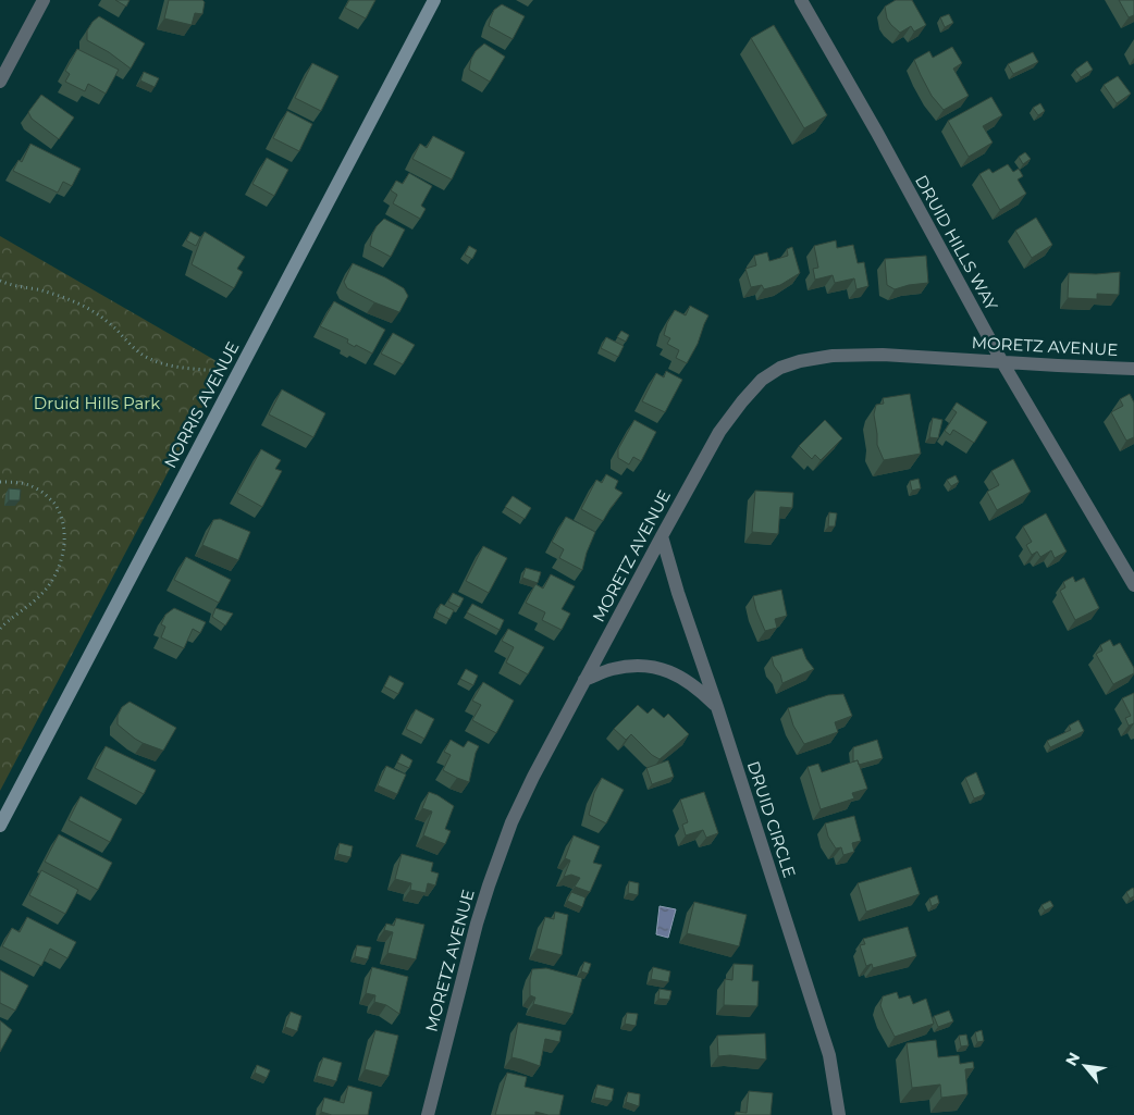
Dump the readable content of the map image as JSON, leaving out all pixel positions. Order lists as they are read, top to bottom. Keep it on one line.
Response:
{"streets":{"street":["DRUID HILLS WAY","MORETZ AVENUE","NORRIS AVENUE","DRUID CIRCLE"]},"crossings":[["DRUID HILLS WAY","MORETZ AVENUE"],["MORETZ AVENUE","DRUID CIRCLE"]],"parks":["Druid Hills Park"],"north":"top left"}
